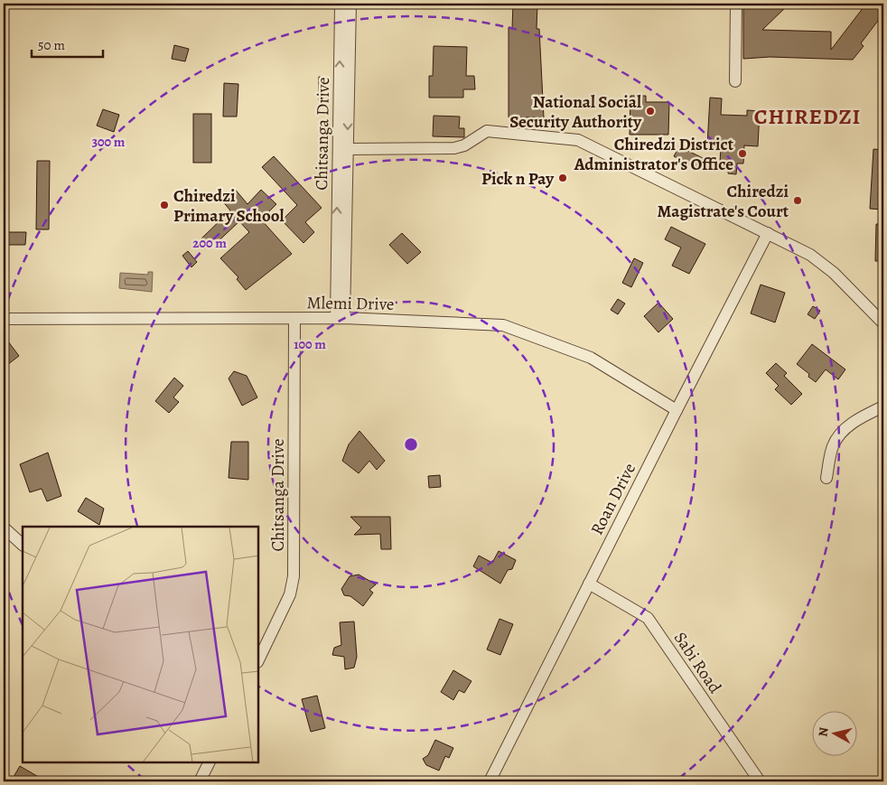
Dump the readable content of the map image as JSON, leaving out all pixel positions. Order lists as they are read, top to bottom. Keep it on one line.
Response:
{"streets":{"street":["Chitsanga Drive","Mlemi Drive","Roan Drive","Sabi Road"]},"crossings":[["Chitsanga Drive","Mlemi Drive"],["Mlemi Drive","Roan Drive"],["Roan Drive","Sabi Road"]],"districts":["CHIREDZI"],"places":["National Social Security Authority","Chiredzi District Administrator's Office","Pick n Pay","Chiredzi Magistrate's Court","Chiredzi Primary School"],"scale_bar":"50 m","north":"left","rings":["300 m","200 m","100 m"]}
